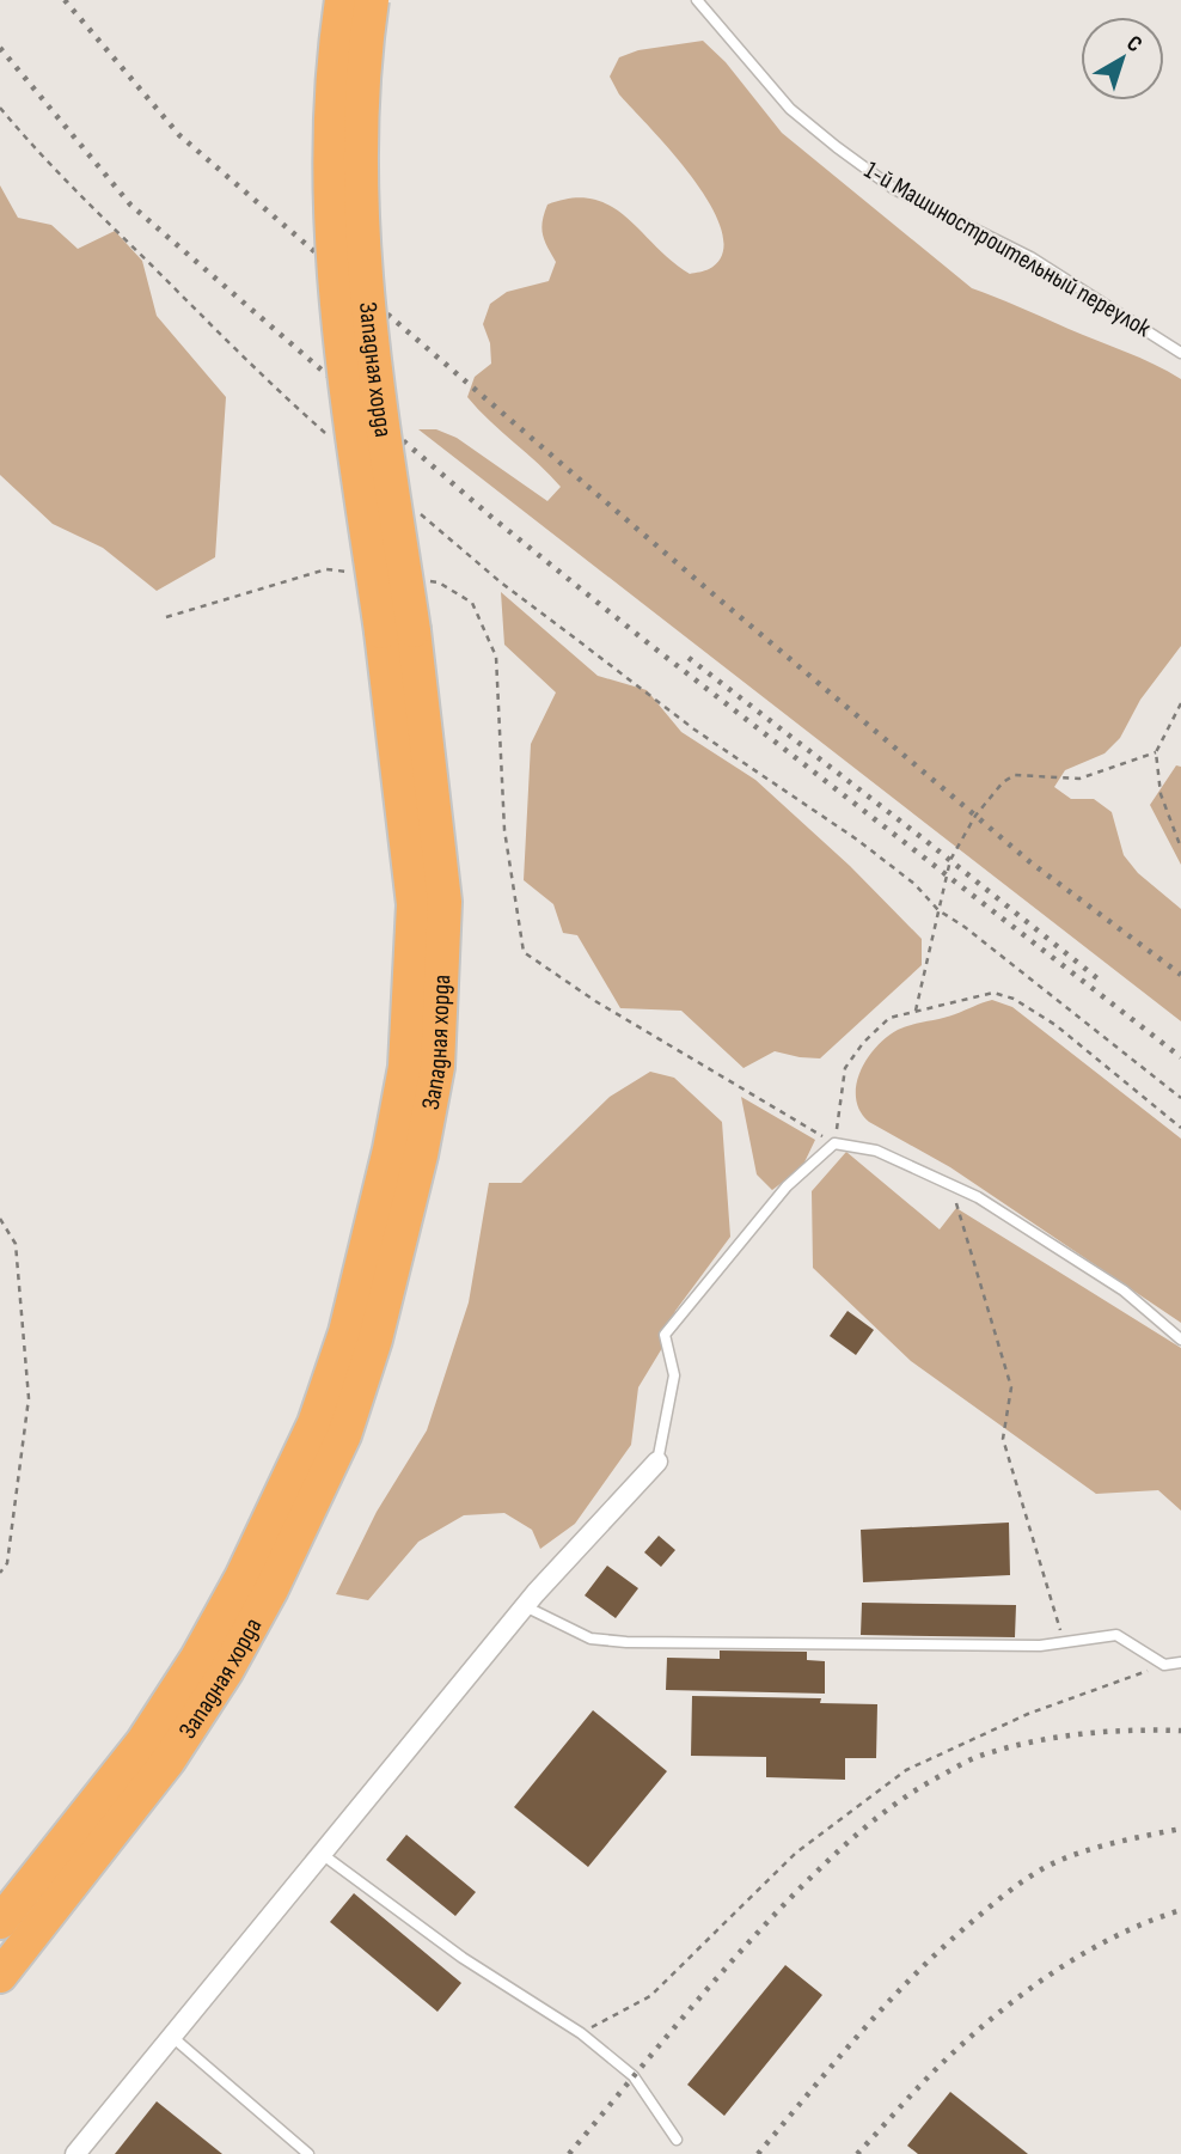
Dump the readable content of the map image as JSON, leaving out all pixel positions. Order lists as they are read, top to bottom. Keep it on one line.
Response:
{"streets":{"highway":["Западная хорда"],"lane":["1-й Машиностроительный переулок"]},"north":"top right"}
